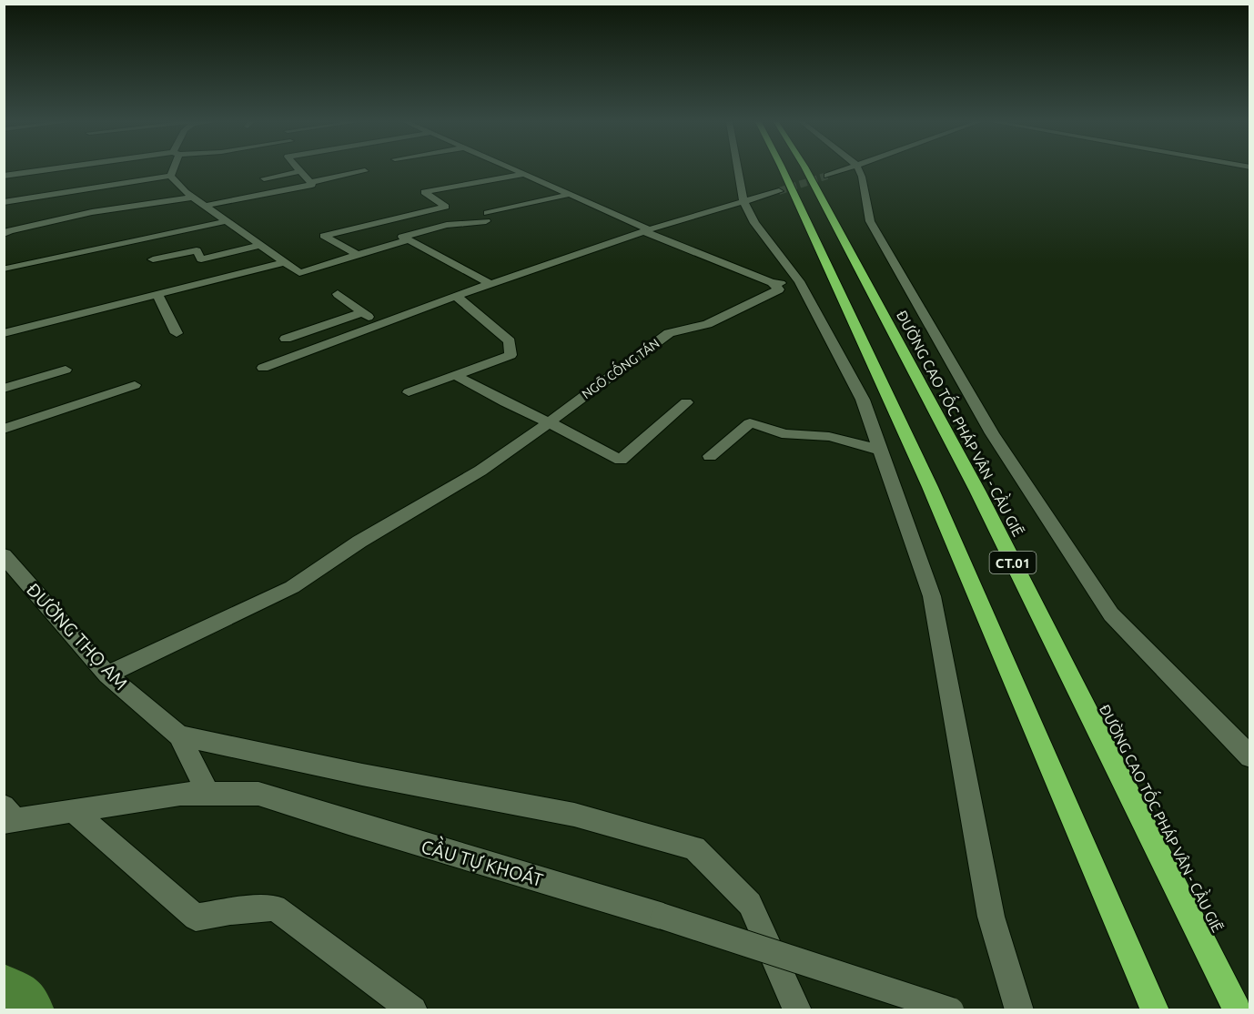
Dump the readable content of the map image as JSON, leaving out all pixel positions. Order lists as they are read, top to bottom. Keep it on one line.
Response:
{"streets":{"highway":["ĐƯỜNG CAO TỐC PHÁP VÂN - CẦU GIẼ","CT.01"],"street":["NGÕ CỐNG TÁN","ĐƯỜNG THỌ AM","CẦU TỰ KHOÁT"]},"crossings":[["ĐƯỜNG THỌ AM","CẦU TỰ KHOÁT"]]}
